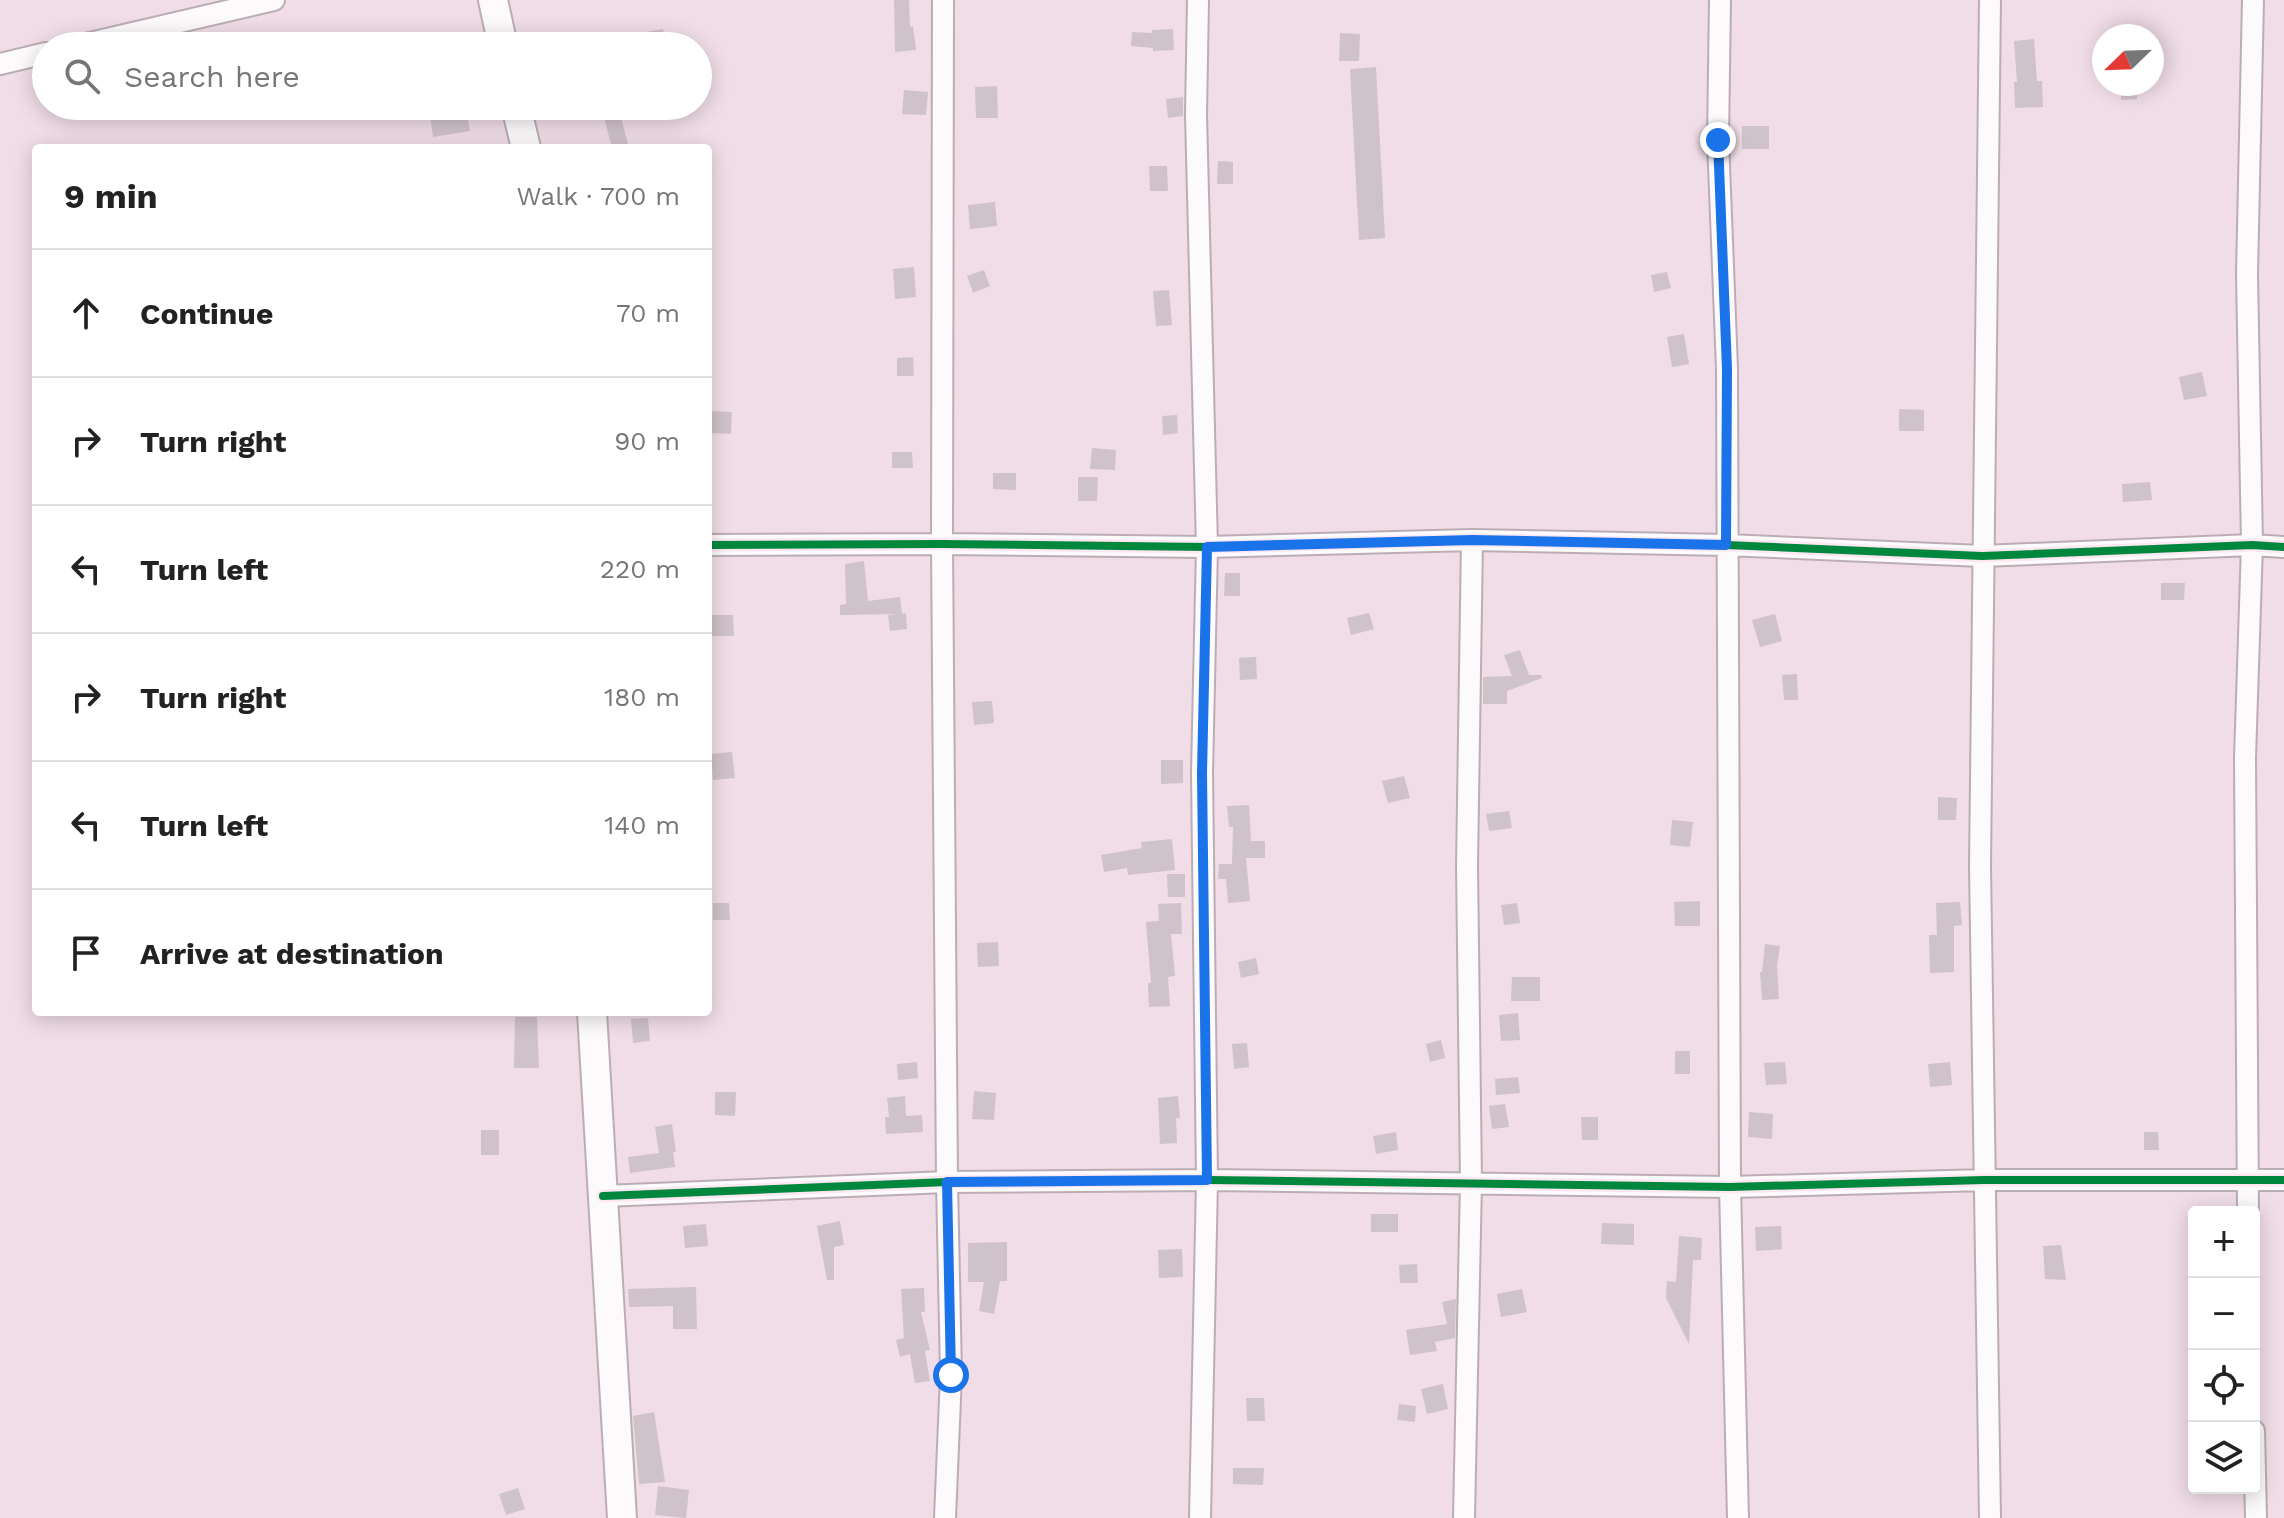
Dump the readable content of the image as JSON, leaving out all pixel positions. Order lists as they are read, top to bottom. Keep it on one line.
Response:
{"north":"bottom left","page":{"search":"Search here","heading":["9 min","Walk · 700 m"],"list":[["Continue","70 m"],["Turn right","90 m"],["Turn left","220 m"],["Turn right","180 m"],["Turn left","140 m"],"Arrive at destination"],"map_buttons":["+","−"]}}
